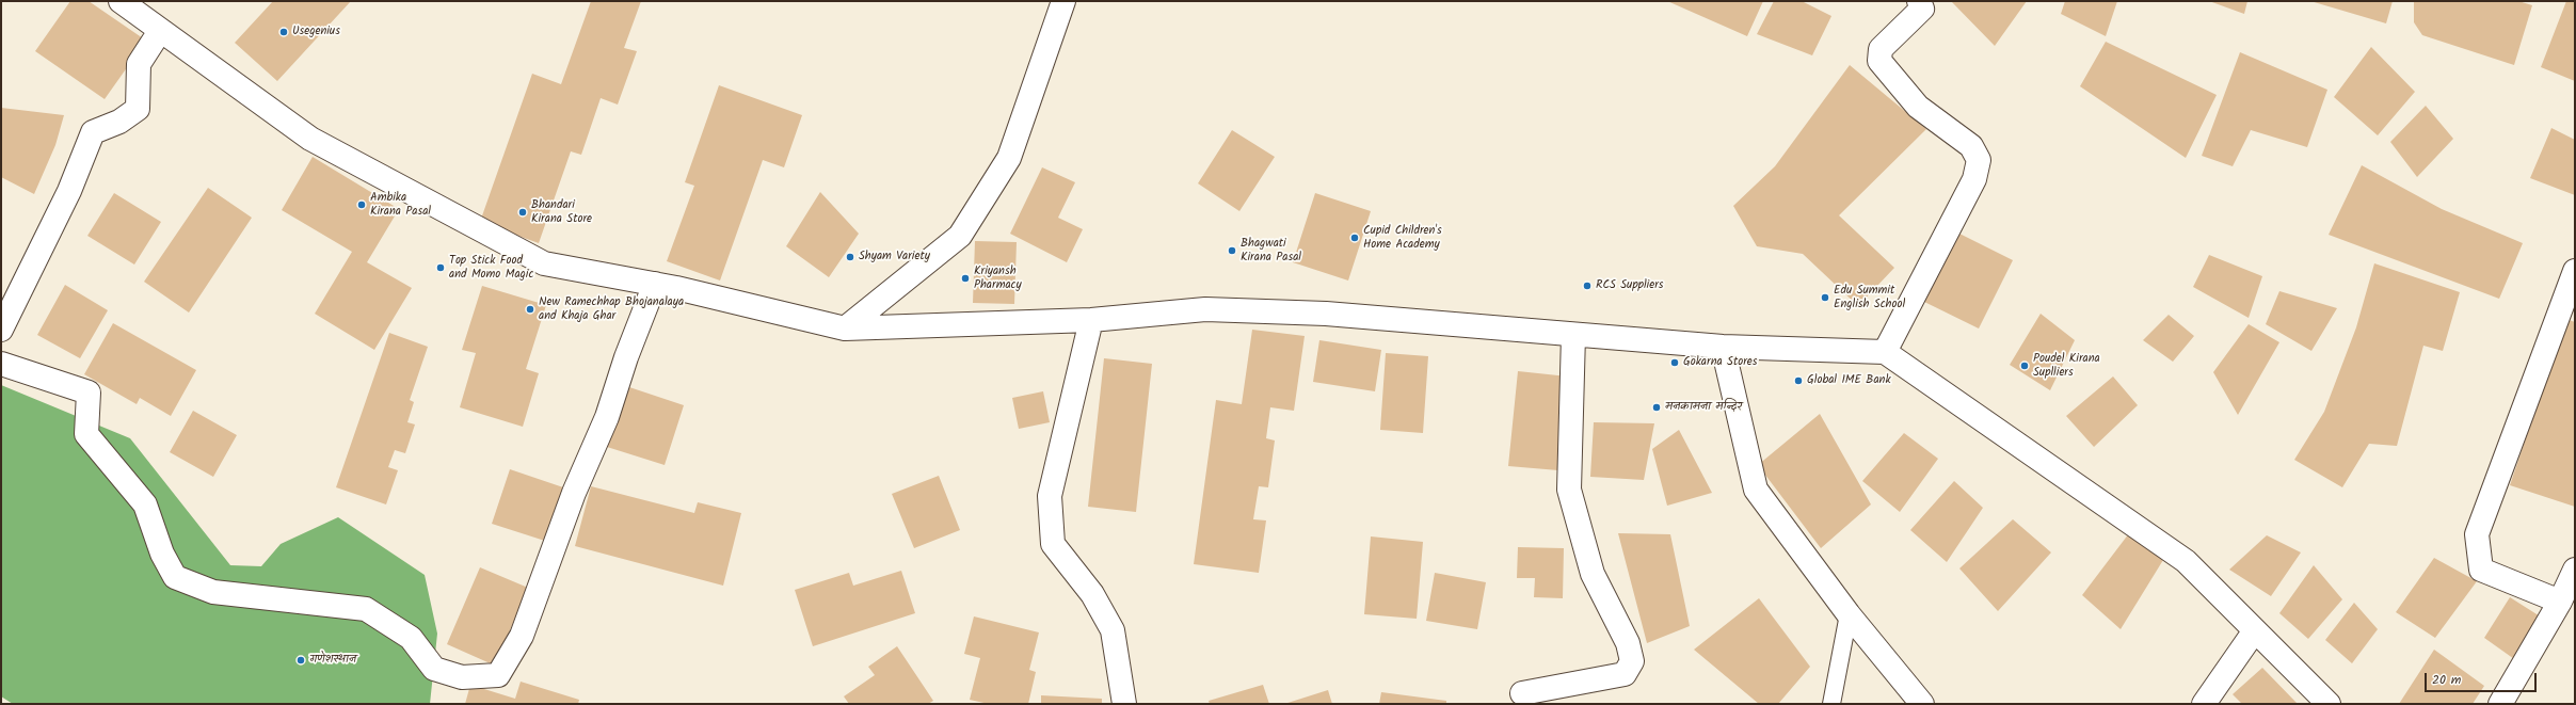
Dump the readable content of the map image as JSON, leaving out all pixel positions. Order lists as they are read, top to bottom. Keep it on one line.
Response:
{"places":["Usegenius","Ambika Kirana Pasal","Bhandari Kirana Store","Cupid Children's Home Academy","Bhagwati Kirana Pasal","Shyam Variety","Top Stick Food and Momo Magic","Kriyansh Pharmacy","RCS Suppliers","Edu Summit English School","New Ramechhap Bhojanalaya and Khaja Ghar","Gokarna Stores","Poudel Kirana Suplliers","Global IME Bank","मनकामना मन्दिर","गणेशस्थान"],"scale_bar":"20 m"}
